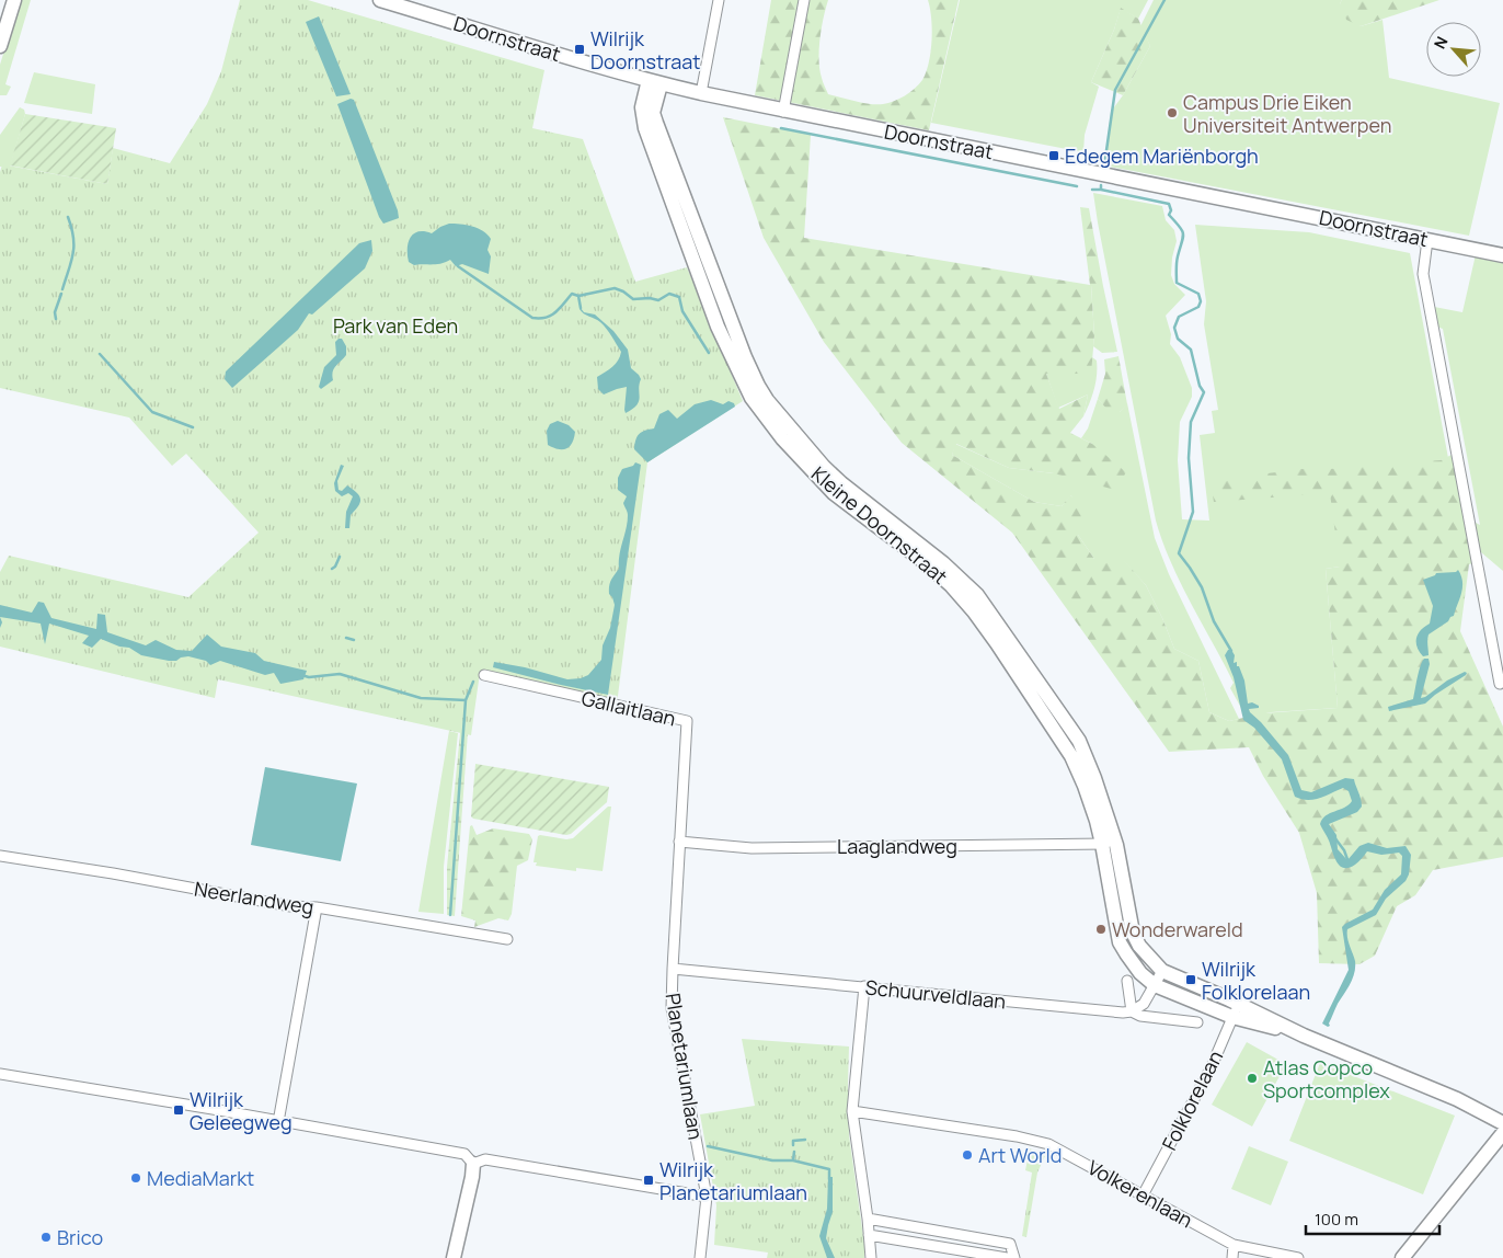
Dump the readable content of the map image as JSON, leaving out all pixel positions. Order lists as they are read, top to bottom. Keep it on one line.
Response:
{"streets":{"street":["Doornstraat","Kleine Doornstraat","Gallaitlaan","Laaglandweg","Neerlandweg","Schuurveldlaan","Planetariumlaan","Folklorelaan","Volkerenlaan"]},"crossings":[["Doornstraat","Kleine Doornstraat"],["Kleine Doornstraat","Laaglandweg"],["Kleine Doornstraat","Folklorelaan"],["Gallaitlaan","Laaglandweg"],["Gallaitlaan","Planetariumlaan"],["Laaglandweg","Planetariumlaan"],["Schuurveldlaan","Planetariumlaan"],["Folklorelaan","Volkerenlaan"]],"parks":["Park van Eden"],"places":{"transit":["Wilrijk Doornstraat","Edegem Mariënborgh","Wilrijk Folklorelaan","Wilrijk Geleegweg","Wilrijk Planetariumlaan"],"other":["Campus Drie Eiken Universiteit Antwerpen","Wonderwareld","Atlas Copco Sportcomplex","Art World","MediaMarkt","Brico"]},"scale_bar":"100 m","north":"top left"}
